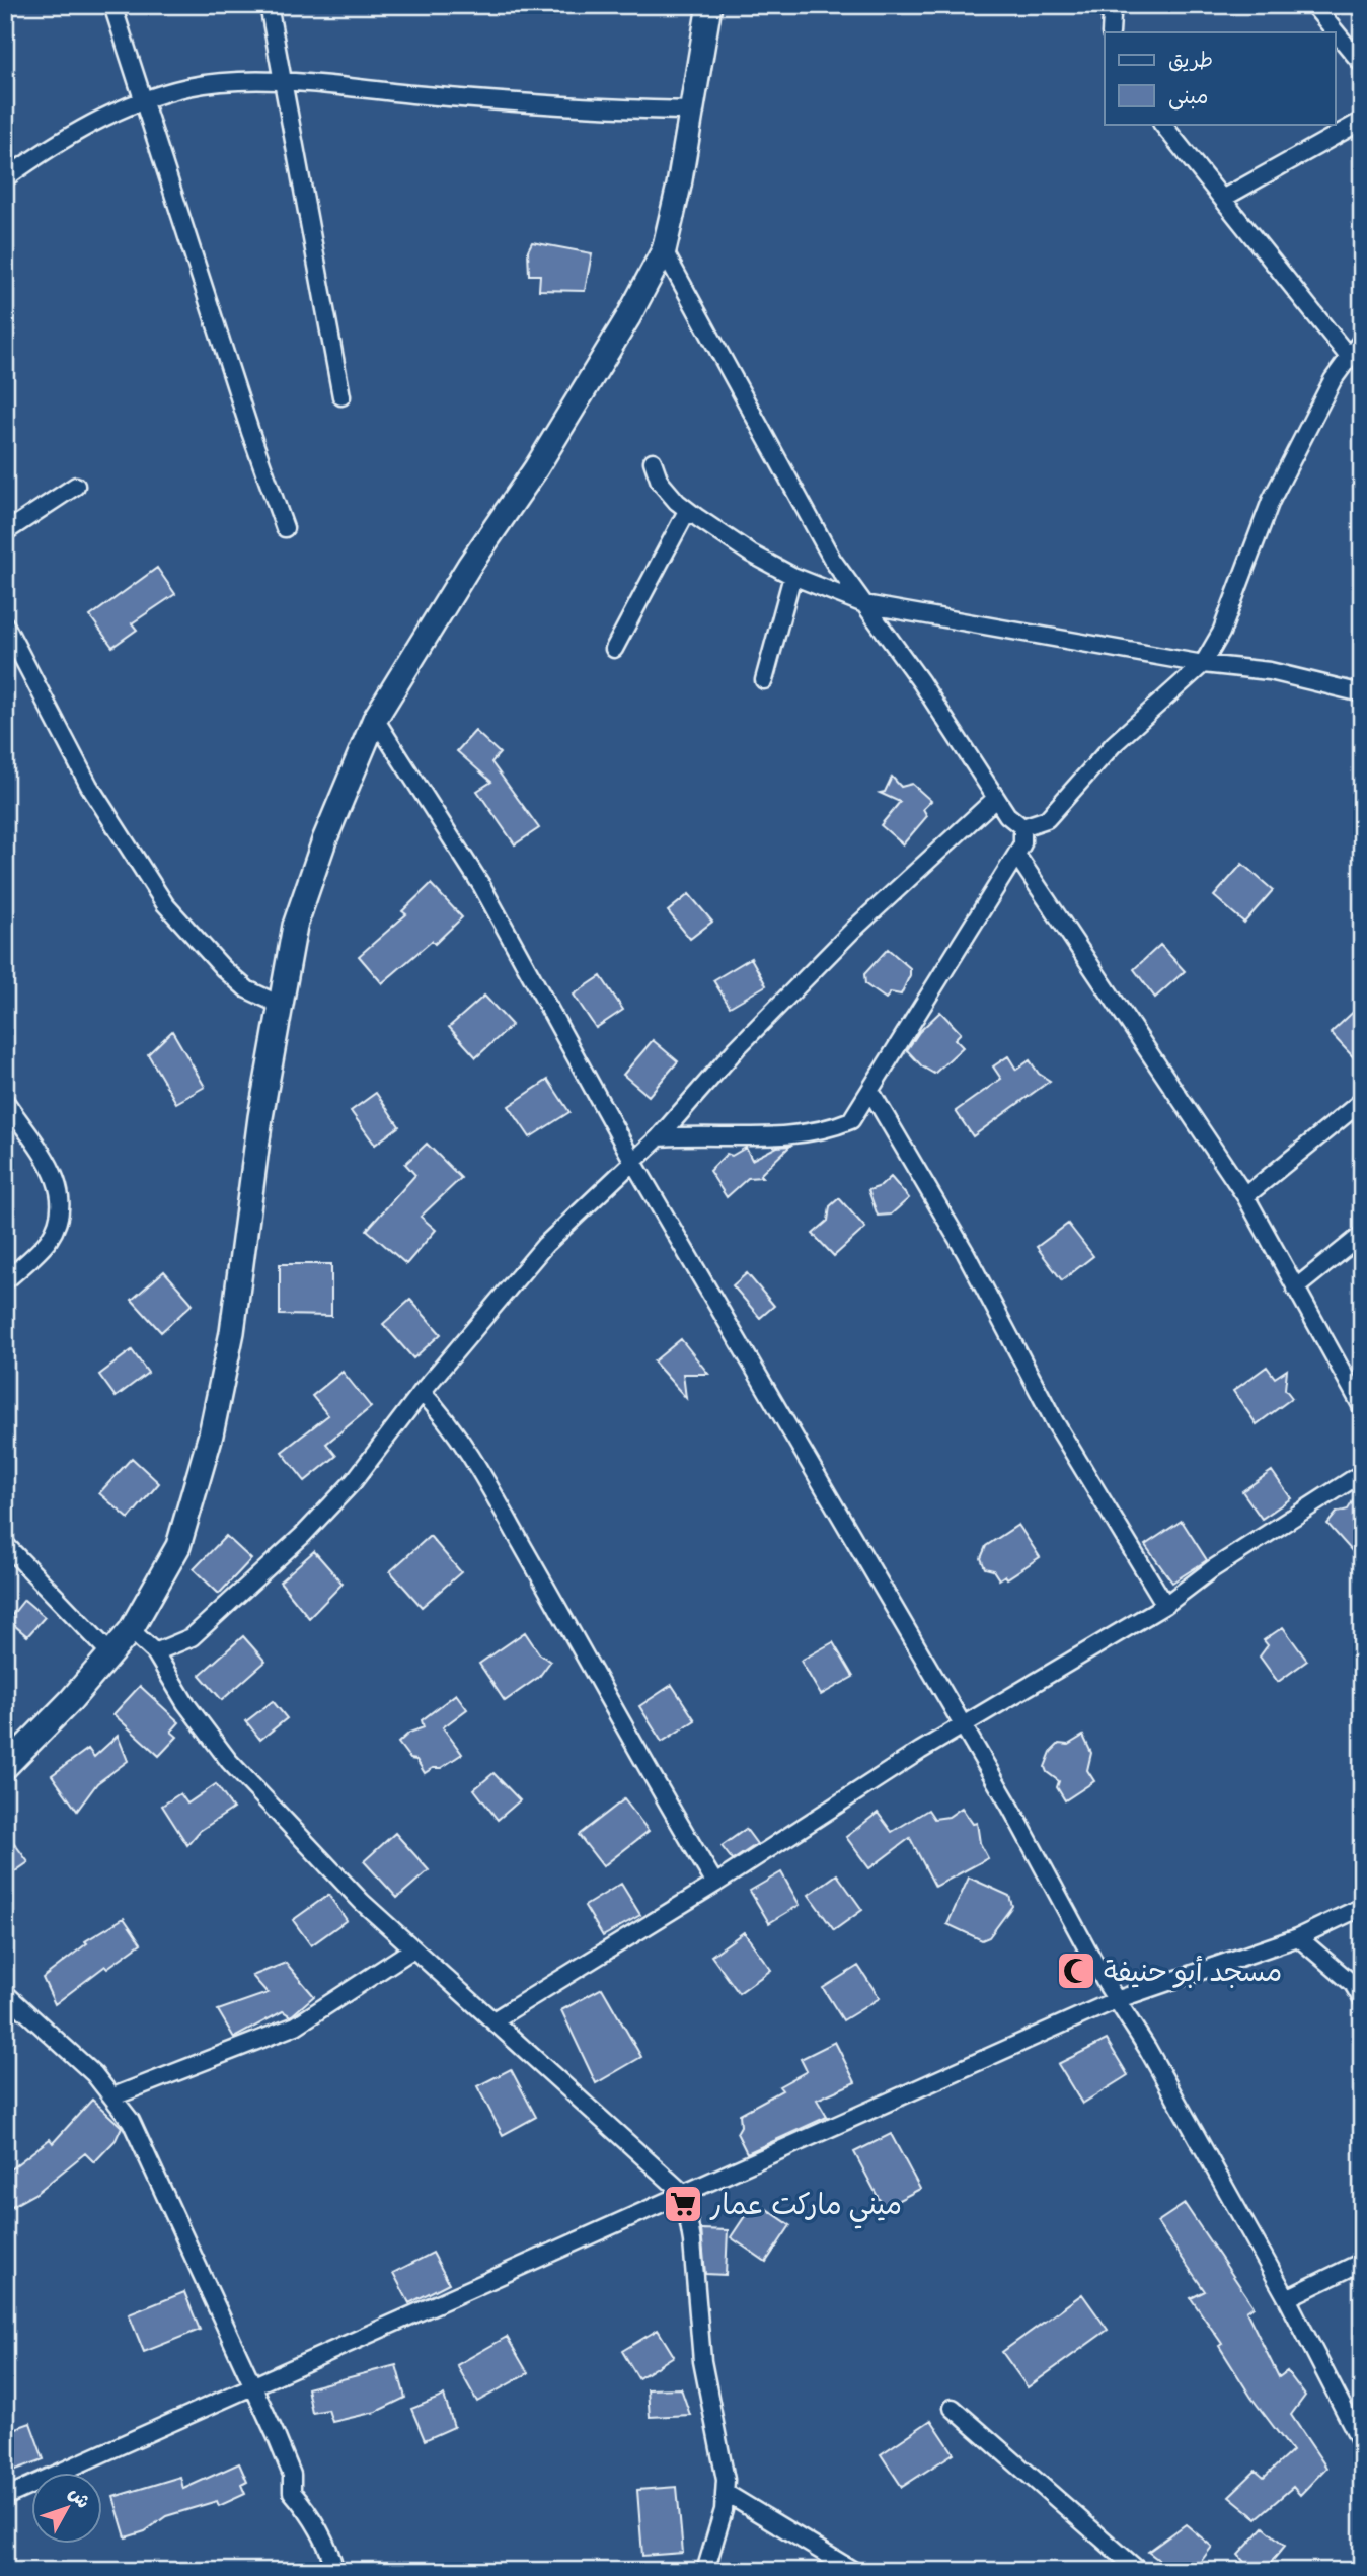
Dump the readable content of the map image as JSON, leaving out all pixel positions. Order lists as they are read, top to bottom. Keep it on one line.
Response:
{"places":{"mosque":["مسجد أبو حنيفة"],"supermarket":["ميني ماركت عمار"]},"legend":["طريق","مبنى"],"north":"top right"}
